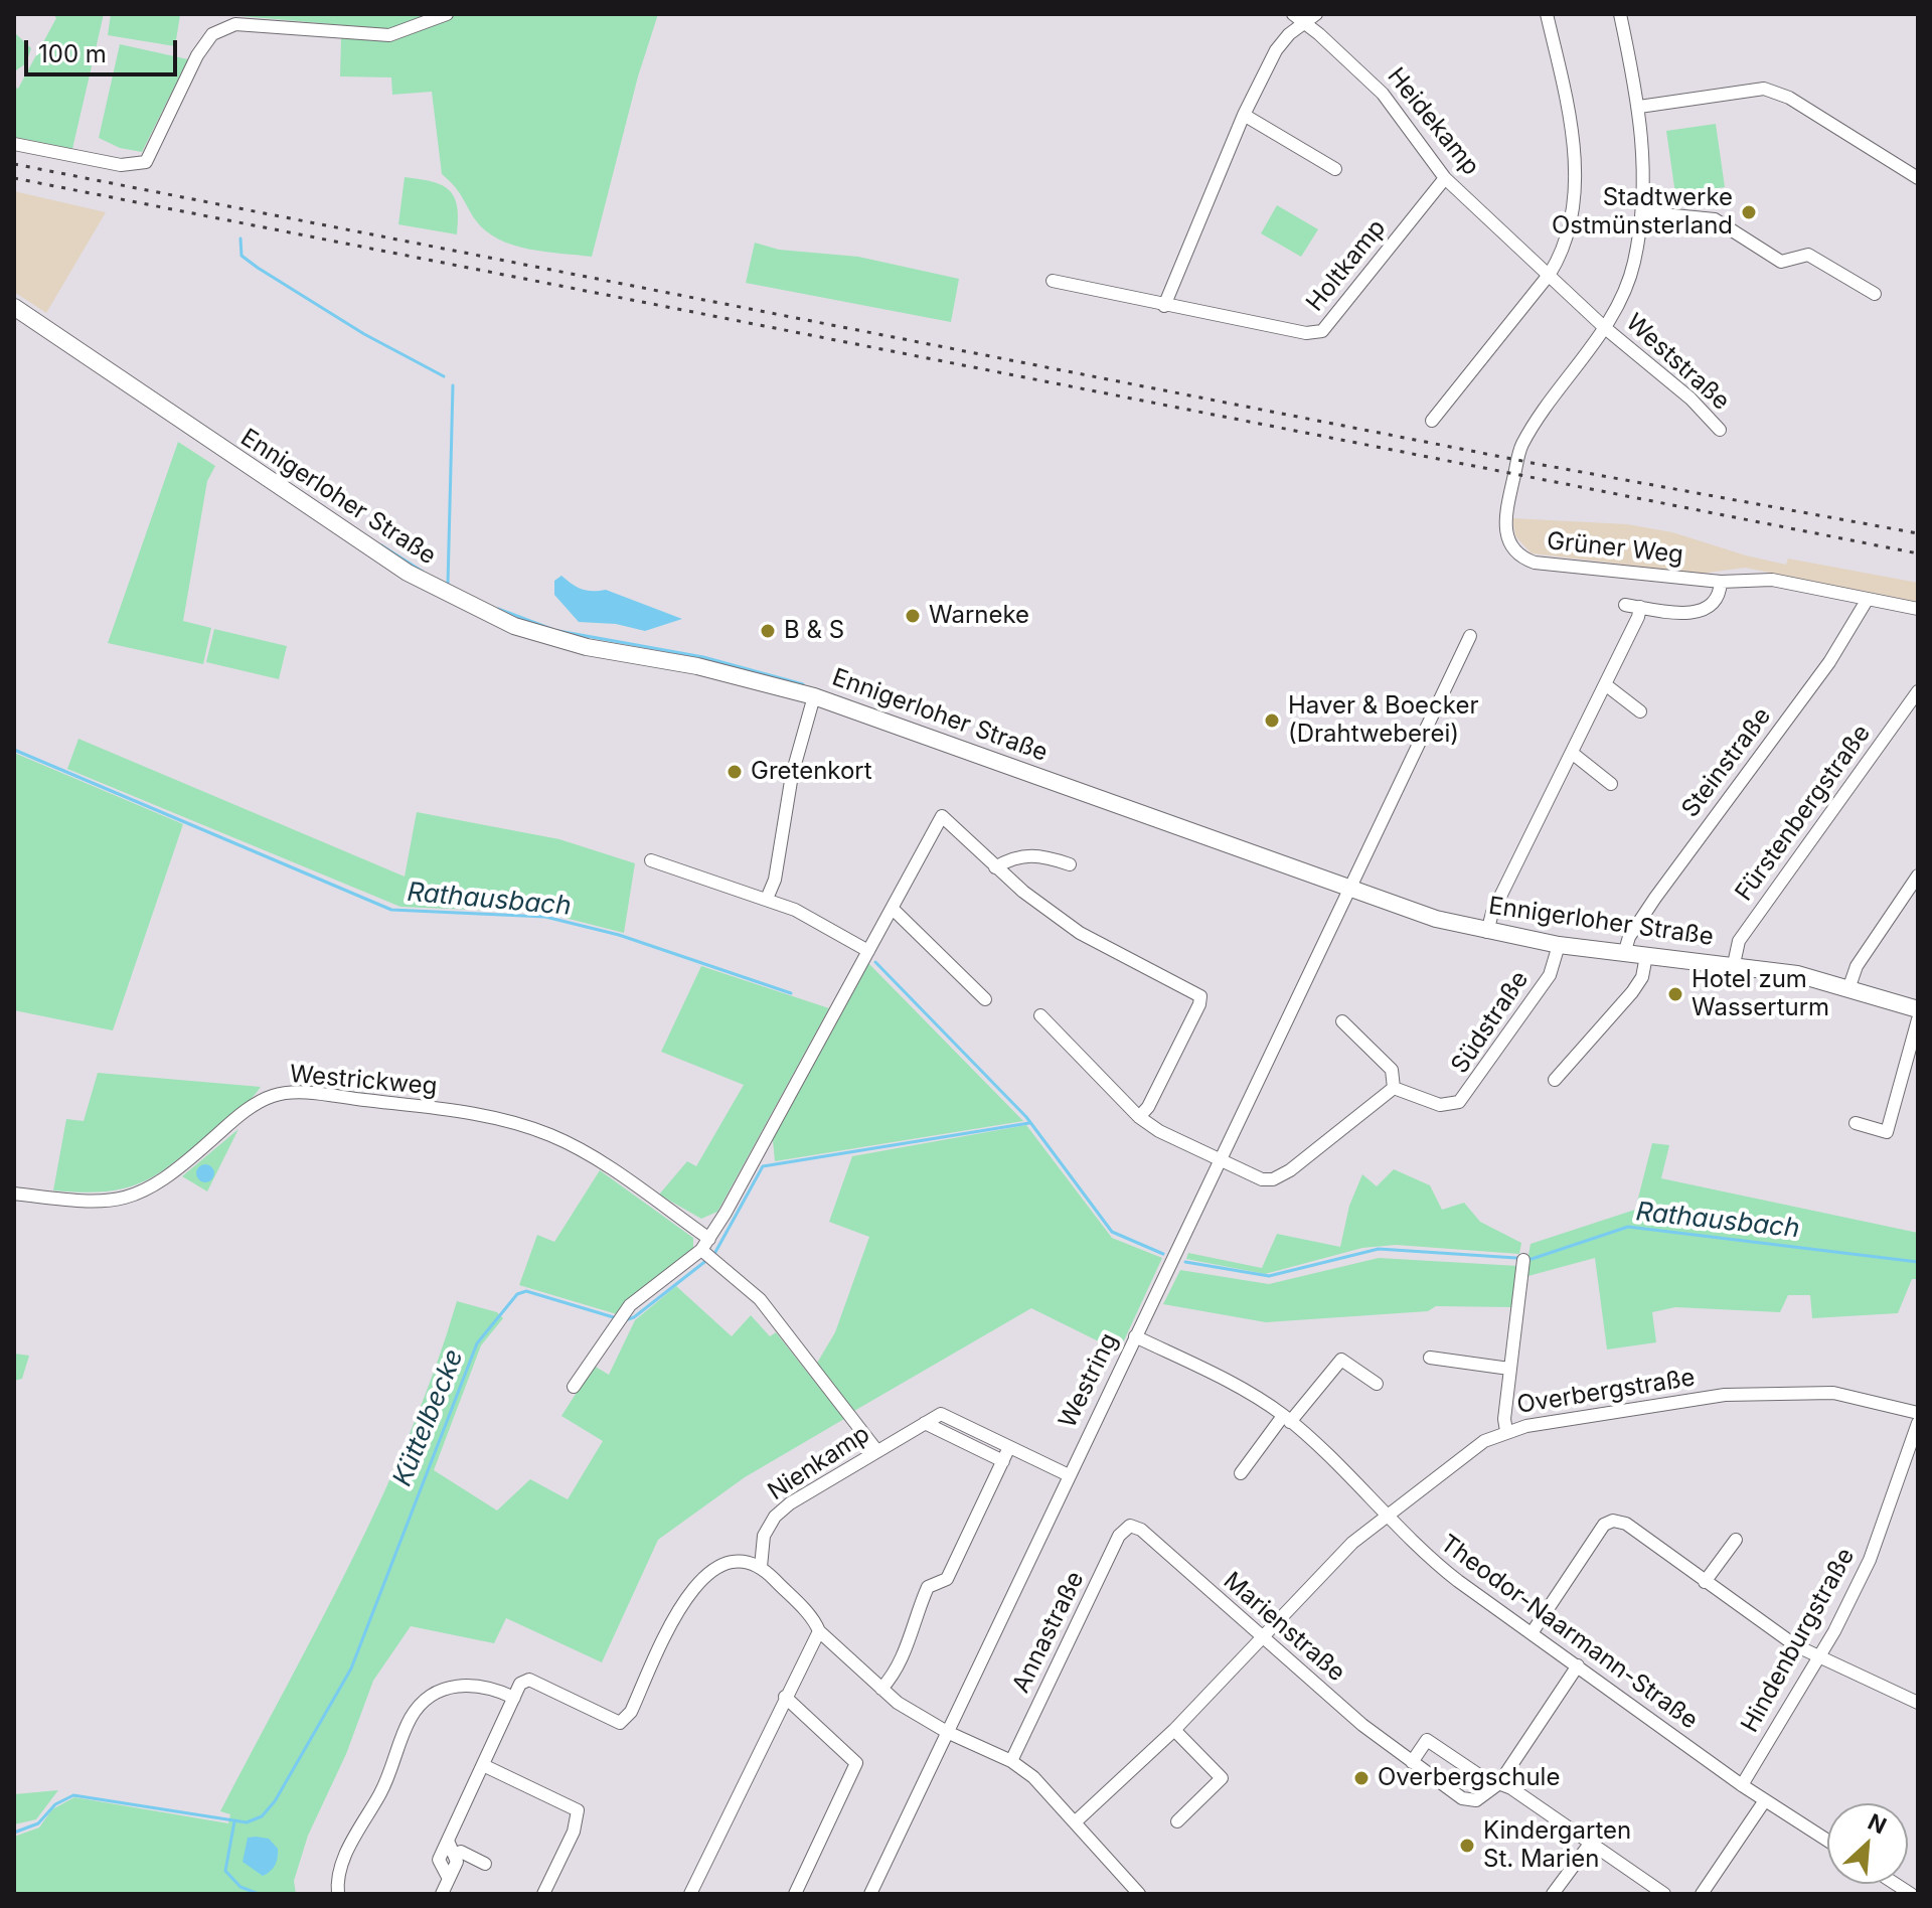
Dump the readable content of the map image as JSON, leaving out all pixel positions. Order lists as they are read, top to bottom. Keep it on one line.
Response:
{"streets":{"main road":["Ennigerloher Straße"],"street":["Heidekamp","Holtkamp","Weststraße","Grüner Weg","Steinstraße","Fürstenbergstraße","Südstraße","Westrickweg","Westring","Overbergstraße","Nienkamp","Marienstraße","Annastraße","Theodor-Naarmann-Straße","Hindenburgstraße"]},"crossings":[["Heidekamp","Holtkamp"],["Heidekamp","Weststraße"],["Heidekamp","Grüner Weg"],["Weststraße","Grüner Weg"],["Ennigerloher Straße","Steinstraße"],["Ennigerloher Straße","Fürstenbergstraße"],["Ennigerloher Straße","Südstraße"],["Ennigerloher Straße","Westring"],["Grüner Weg","Steinstraße"],["Westrickweg","Nienkamp"],["Westring","Theodor-Naarmann-Straße"],["Overbergstraße","Marienstraße"],["Overbergstraße","Theodor-Naarmann-Straße"],["Marienstraße","Annastraße"],["Theodor-Naarmann-Straße","Hindenburgstraße"]],"water":["Rathausbach","Küttelbecke"],"places":["Stadtwerke Ostmünsterland","Warneke","B & S","Haver & Boecker (Drahtweberei)","Gretenkort","Hotel zum Wasserturm","Overbergschule","Kindergarten St. Marien"],"scale_bar":"100 m","north":"top right"}
